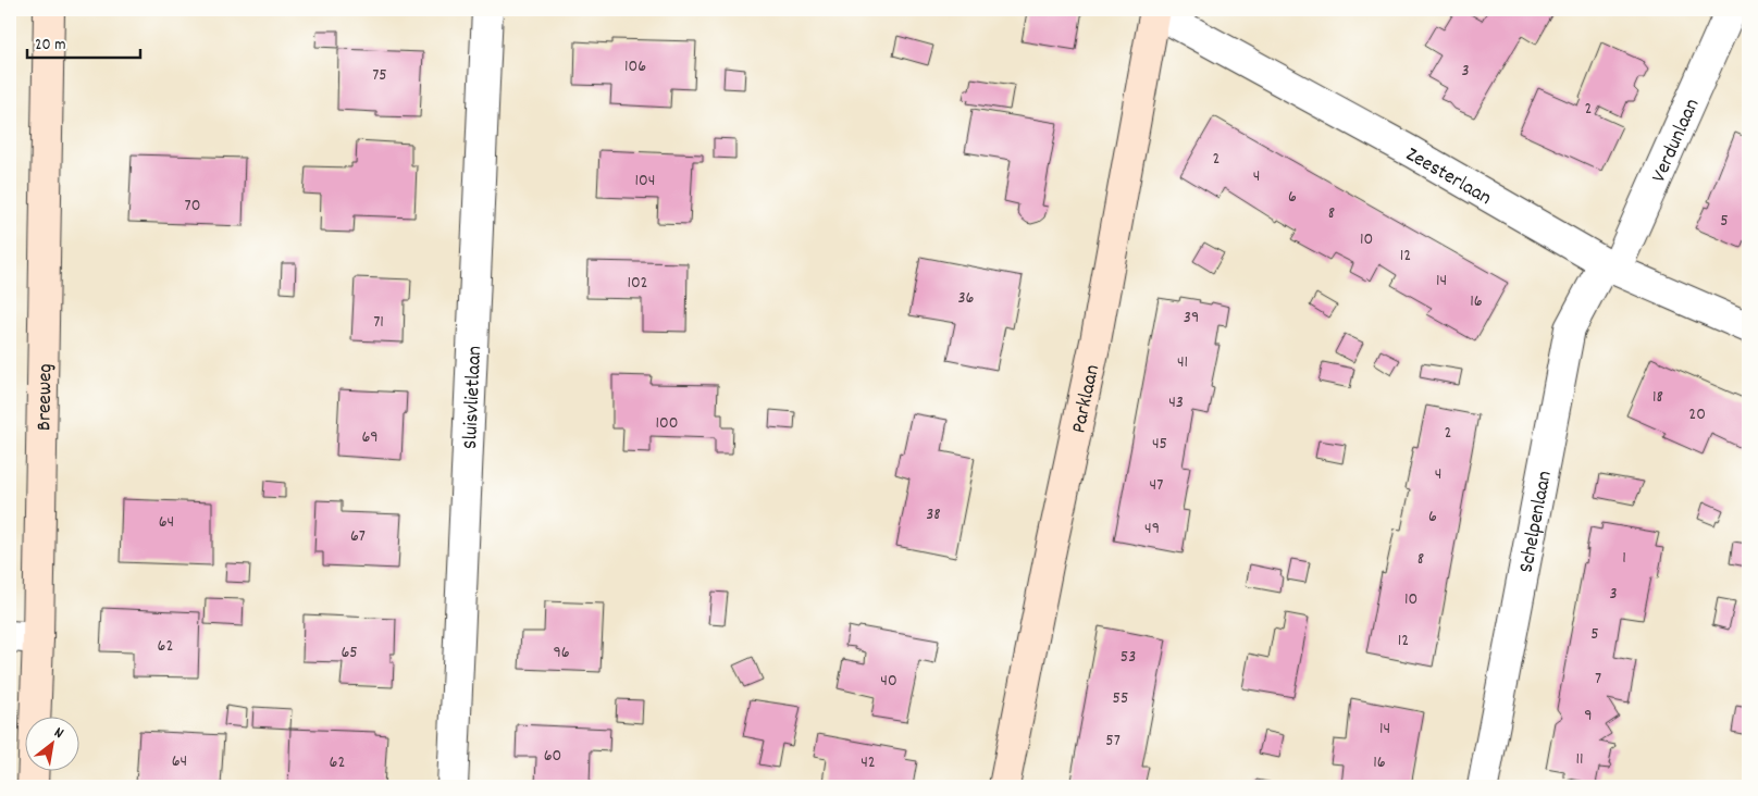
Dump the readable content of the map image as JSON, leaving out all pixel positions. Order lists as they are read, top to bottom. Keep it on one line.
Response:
{"streets":{"street":["Verdunlaan","Zeesterlaan","Breeweg","Sluisvlietlaan","Parklaan","Schelpenlaan"]},"crossings":[["Verdunlaan","Zeesterlaan"],["Verdunlaan","Schelpenlaan"],["Zeesterlaan","Parklaan"],["Zeesterlaan","Schelpenlaan"]],"house_numbers":["106","3","75","2","2","4","104","6","70","8","5","10","12","14","102","36","16","39","71","41","18","43","20","100","2","69","45","4","47","38","6","64","49","67","1","8","3","10","5","12","62","65","96","53","7","40","55","9","14","57","60","11","64","62","42","16"],"scale_bar":"20 m","north":"top right"}
